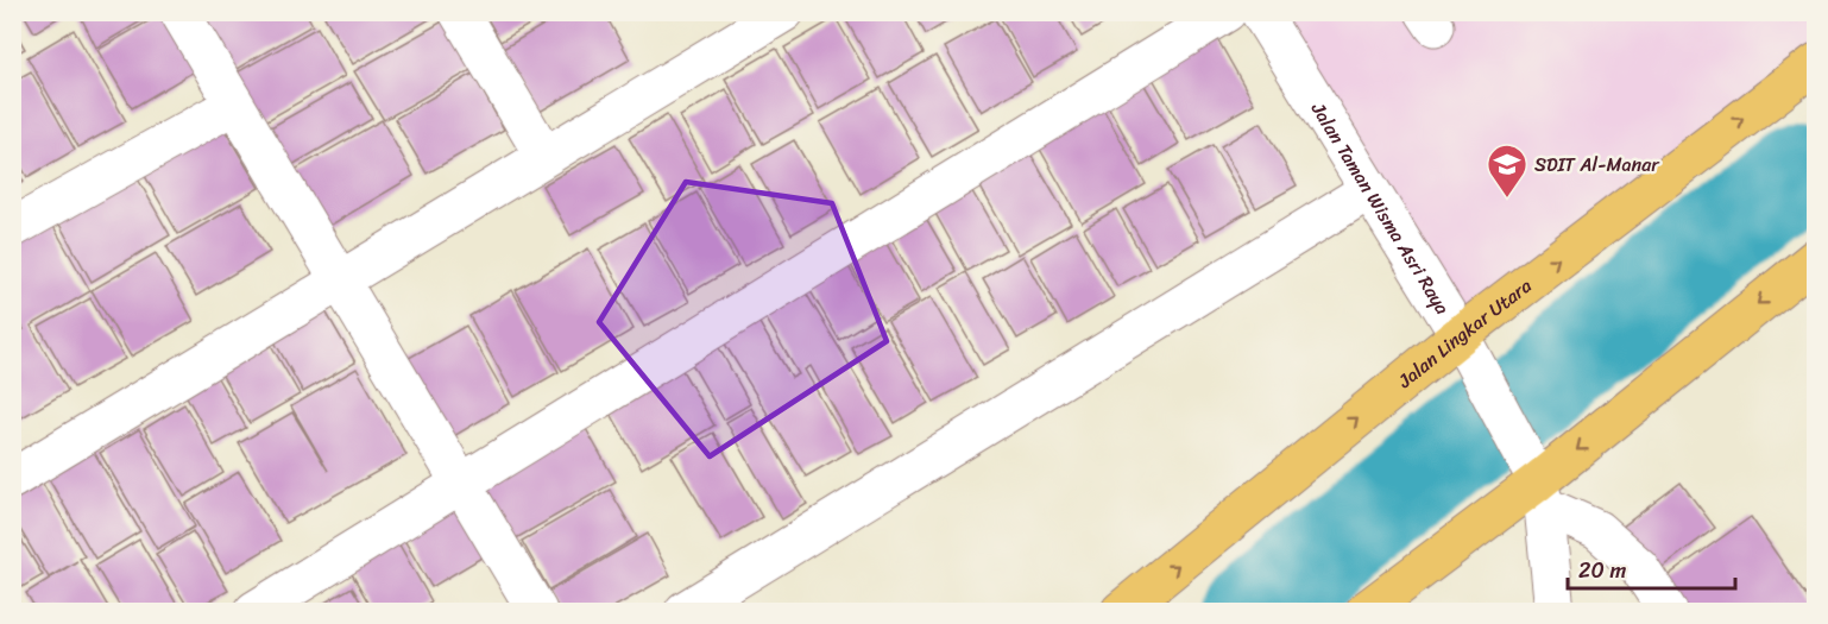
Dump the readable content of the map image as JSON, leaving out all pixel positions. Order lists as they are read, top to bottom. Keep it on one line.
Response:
{"streets":{"main road":["Jalan Lingkar Utara"],"street":["Jalan Taman Wisma Asri Raya"]},"crossings":[["Jalan Taman Wisma Asri Raya","Jalan Lingkar Utara"]],"places":{"school or university":["SDIT Al-Manar"]},"scale_bar":"20 m"}
